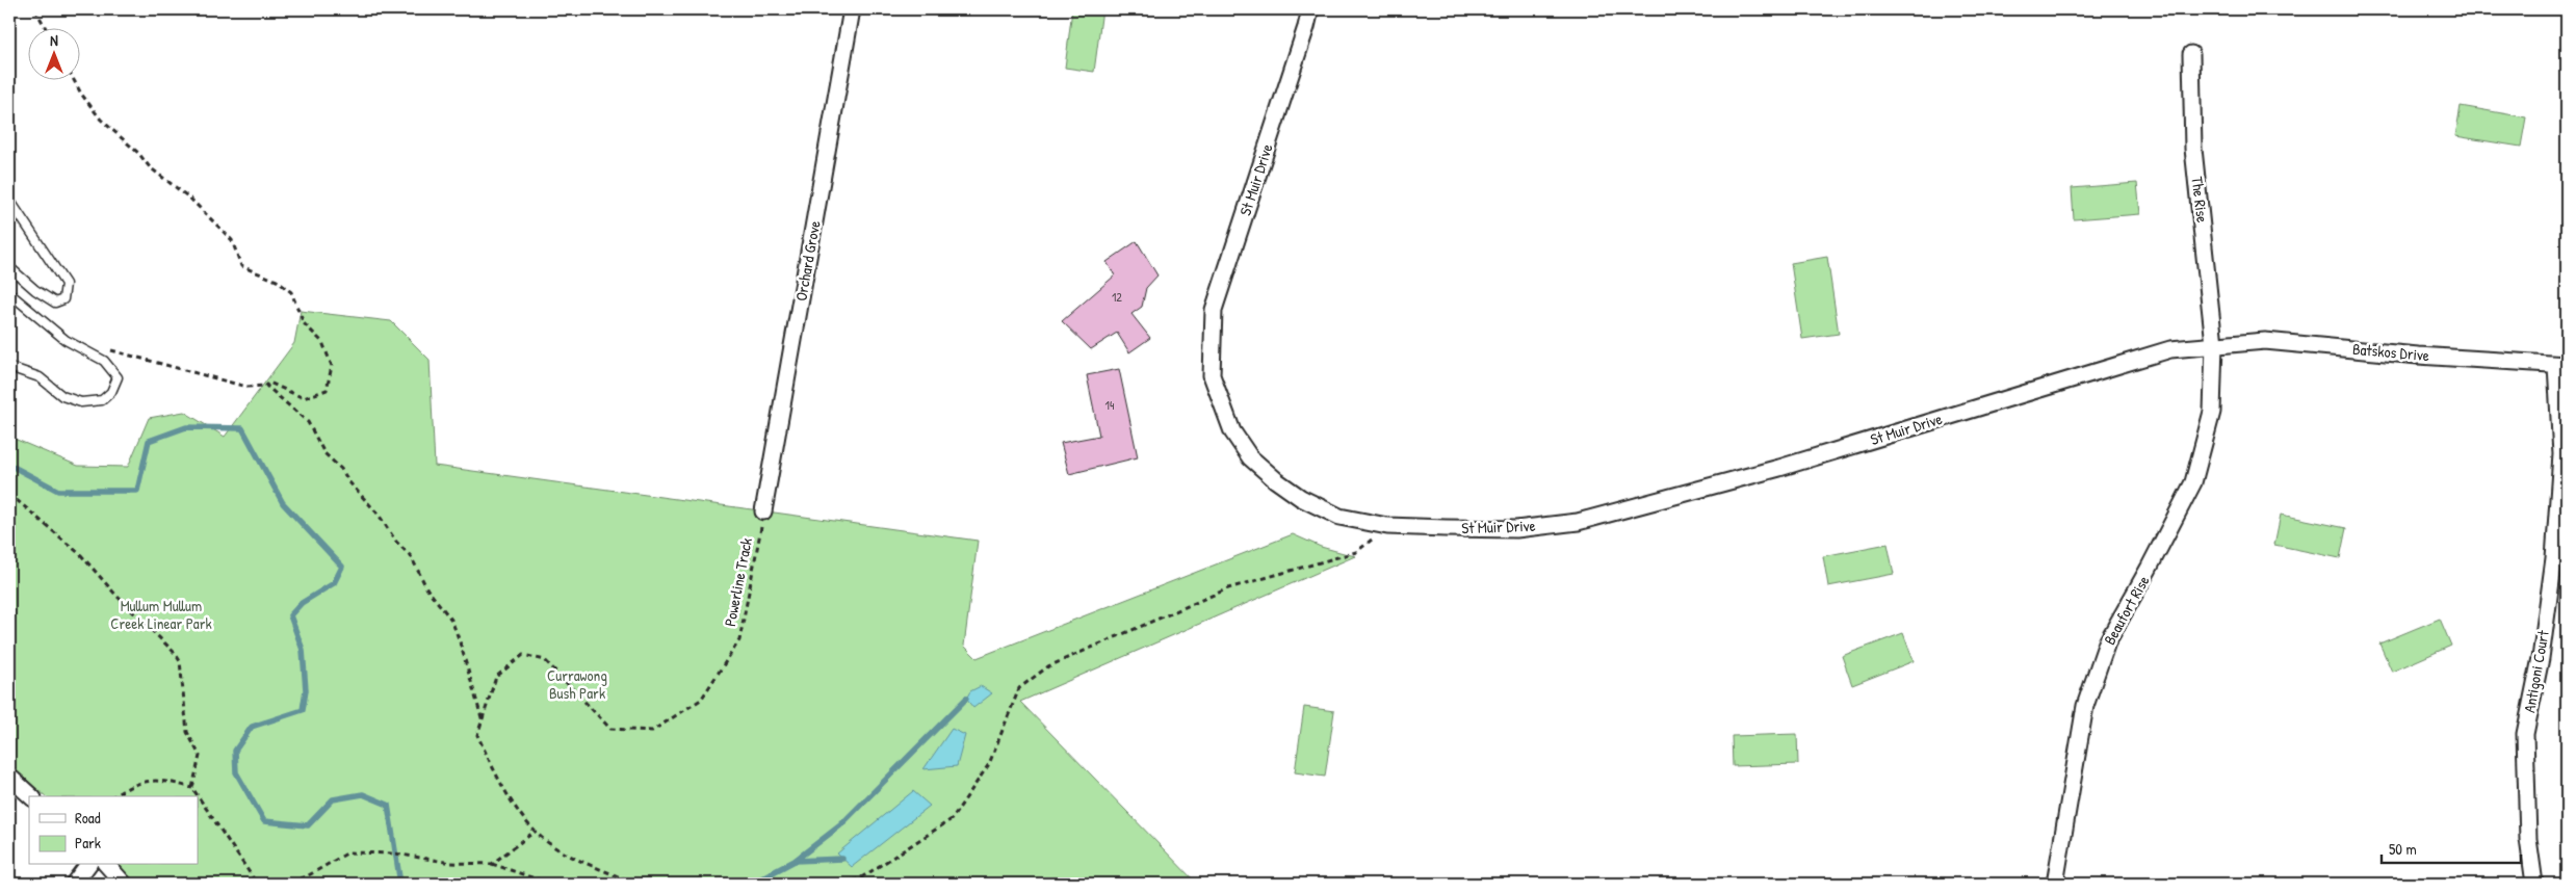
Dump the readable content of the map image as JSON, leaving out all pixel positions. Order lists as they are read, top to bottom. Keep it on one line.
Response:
{"streets":{"street":["St Muir Drive","The Rise","Orchard Grove","Batskos Drive","Beaufort Rise","Antigoni Court"],"path":["Powerline Track"]},"crossings":[["St Muir Drive","The Rise"],["St Muir Drive","Batskos Drive"],["St Muir Drive","Beaufort Rise"],["The Rise","Batskos Drive"],["The Rise","Beaufort Rise"],["Orchard Grove","Powerline Track"],["Batskos Drive","Beaufort Rise"],["Batskos Drive","Antigoni Court"]],"parks":["Mullum Mullum Creek Linear Park","Currawong Bush Park"],"house_numbers":["12","14"],"legend":["Road","Park"],"scale_bar":"50 m","north":"top"}
